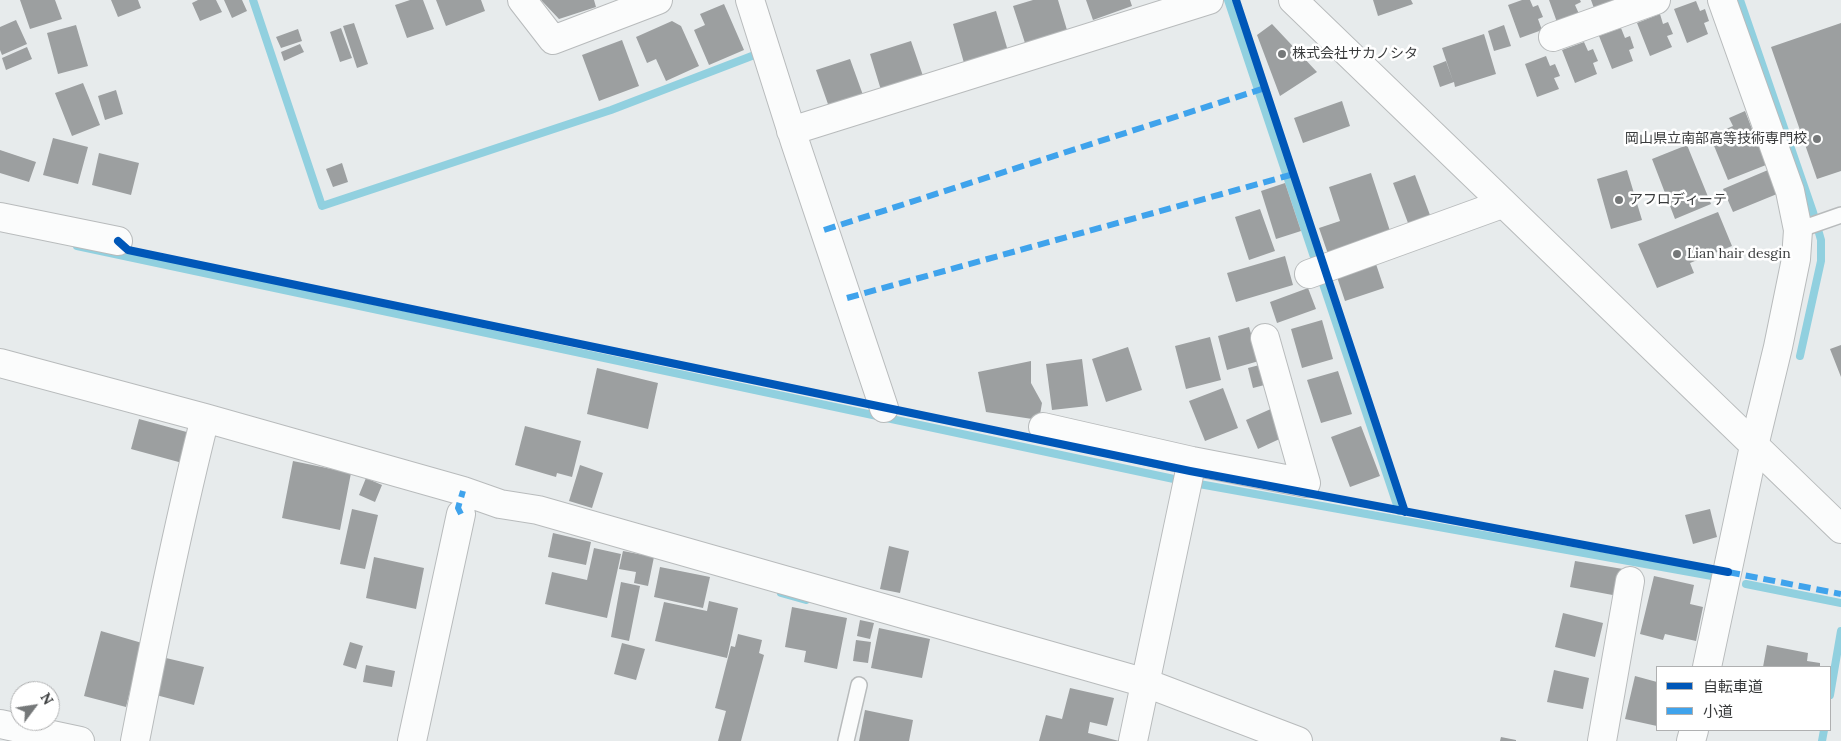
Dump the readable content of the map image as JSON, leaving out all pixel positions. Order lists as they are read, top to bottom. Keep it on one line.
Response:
{"places":["株式会社サカノシタ","岡山県立南部高等技術専門校","アフロディーテ","Lian hair desgin"],"legend":["自転車道","小道"],"north":"top right"}
